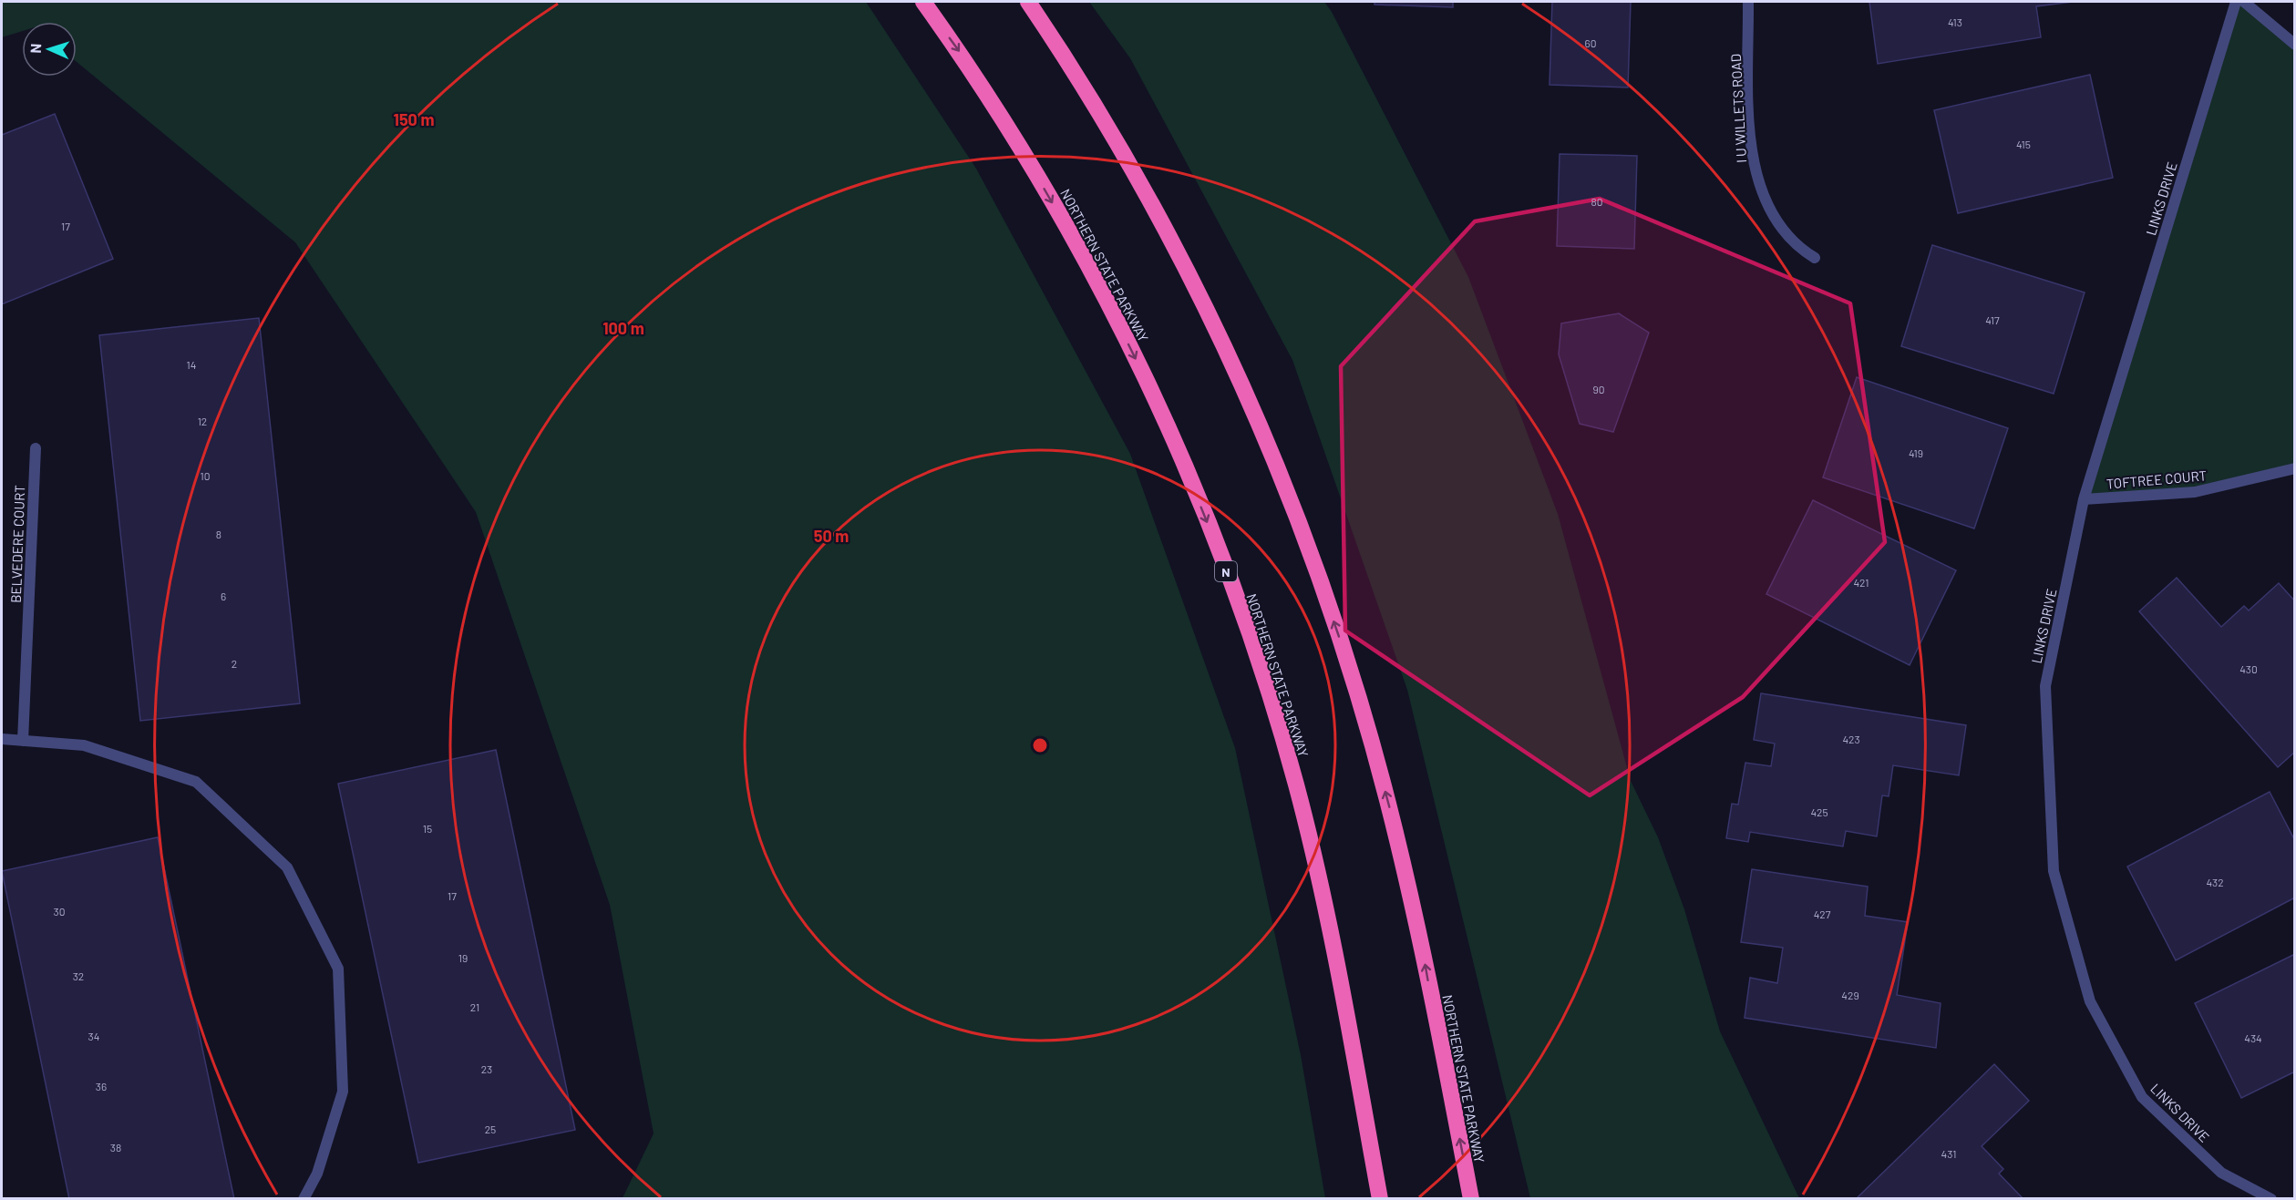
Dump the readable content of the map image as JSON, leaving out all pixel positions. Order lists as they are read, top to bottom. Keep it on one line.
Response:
{"streets":{"highway":["NORTHERN STATE PARKWAY","N"],"street":["I U WILLETS ROAD","LINKS DRIVE","TOFTREE COURT","BELVEDERE COURT"]},"crossings":[["LINKS DRIVE","TOFTREE COURT"]],"house_numbers":["413","60","415","80","17","417","14","90","12","419","10","8","421","6","2","430","423","425","15","432","17","30","427","19","32","429","21","34","434","23","36","25","38","431"],"north":"left","rings":["150 m","100 m","50 m"]}
